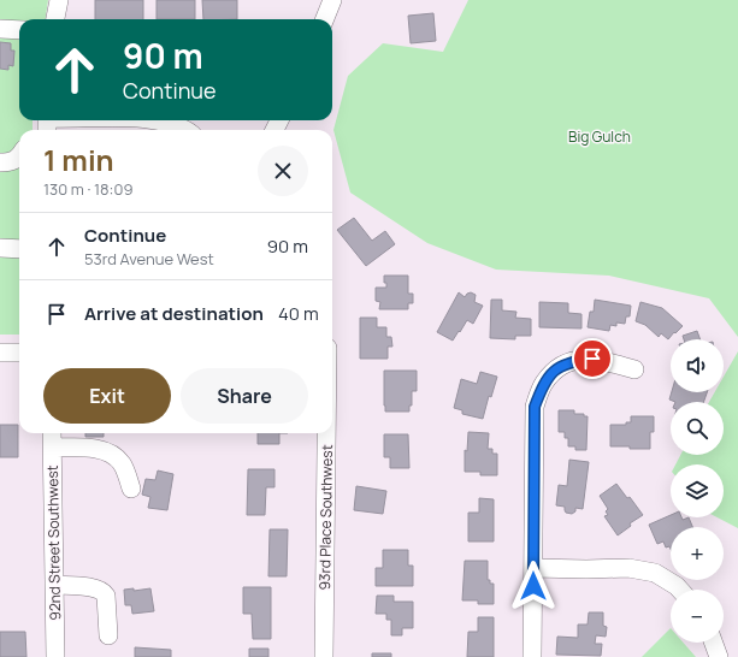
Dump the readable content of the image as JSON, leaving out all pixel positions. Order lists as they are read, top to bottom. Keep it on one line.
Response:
{"streets":{"street":["93rd Place Southwest","92nd Street Southwest"]},"parks":["Big Gulch"],"page":{"turn":["90 m","Continue"],"heading":["1 min","130 m · 18:09"],"list":[{"name":"Continue","note":"53rd Avenue West","value":"90 m"},{"name":"Arrive at destination","value":"40 m"}],"map_buttons":["+","−"],"buttons":["Exit","Share"]}}
